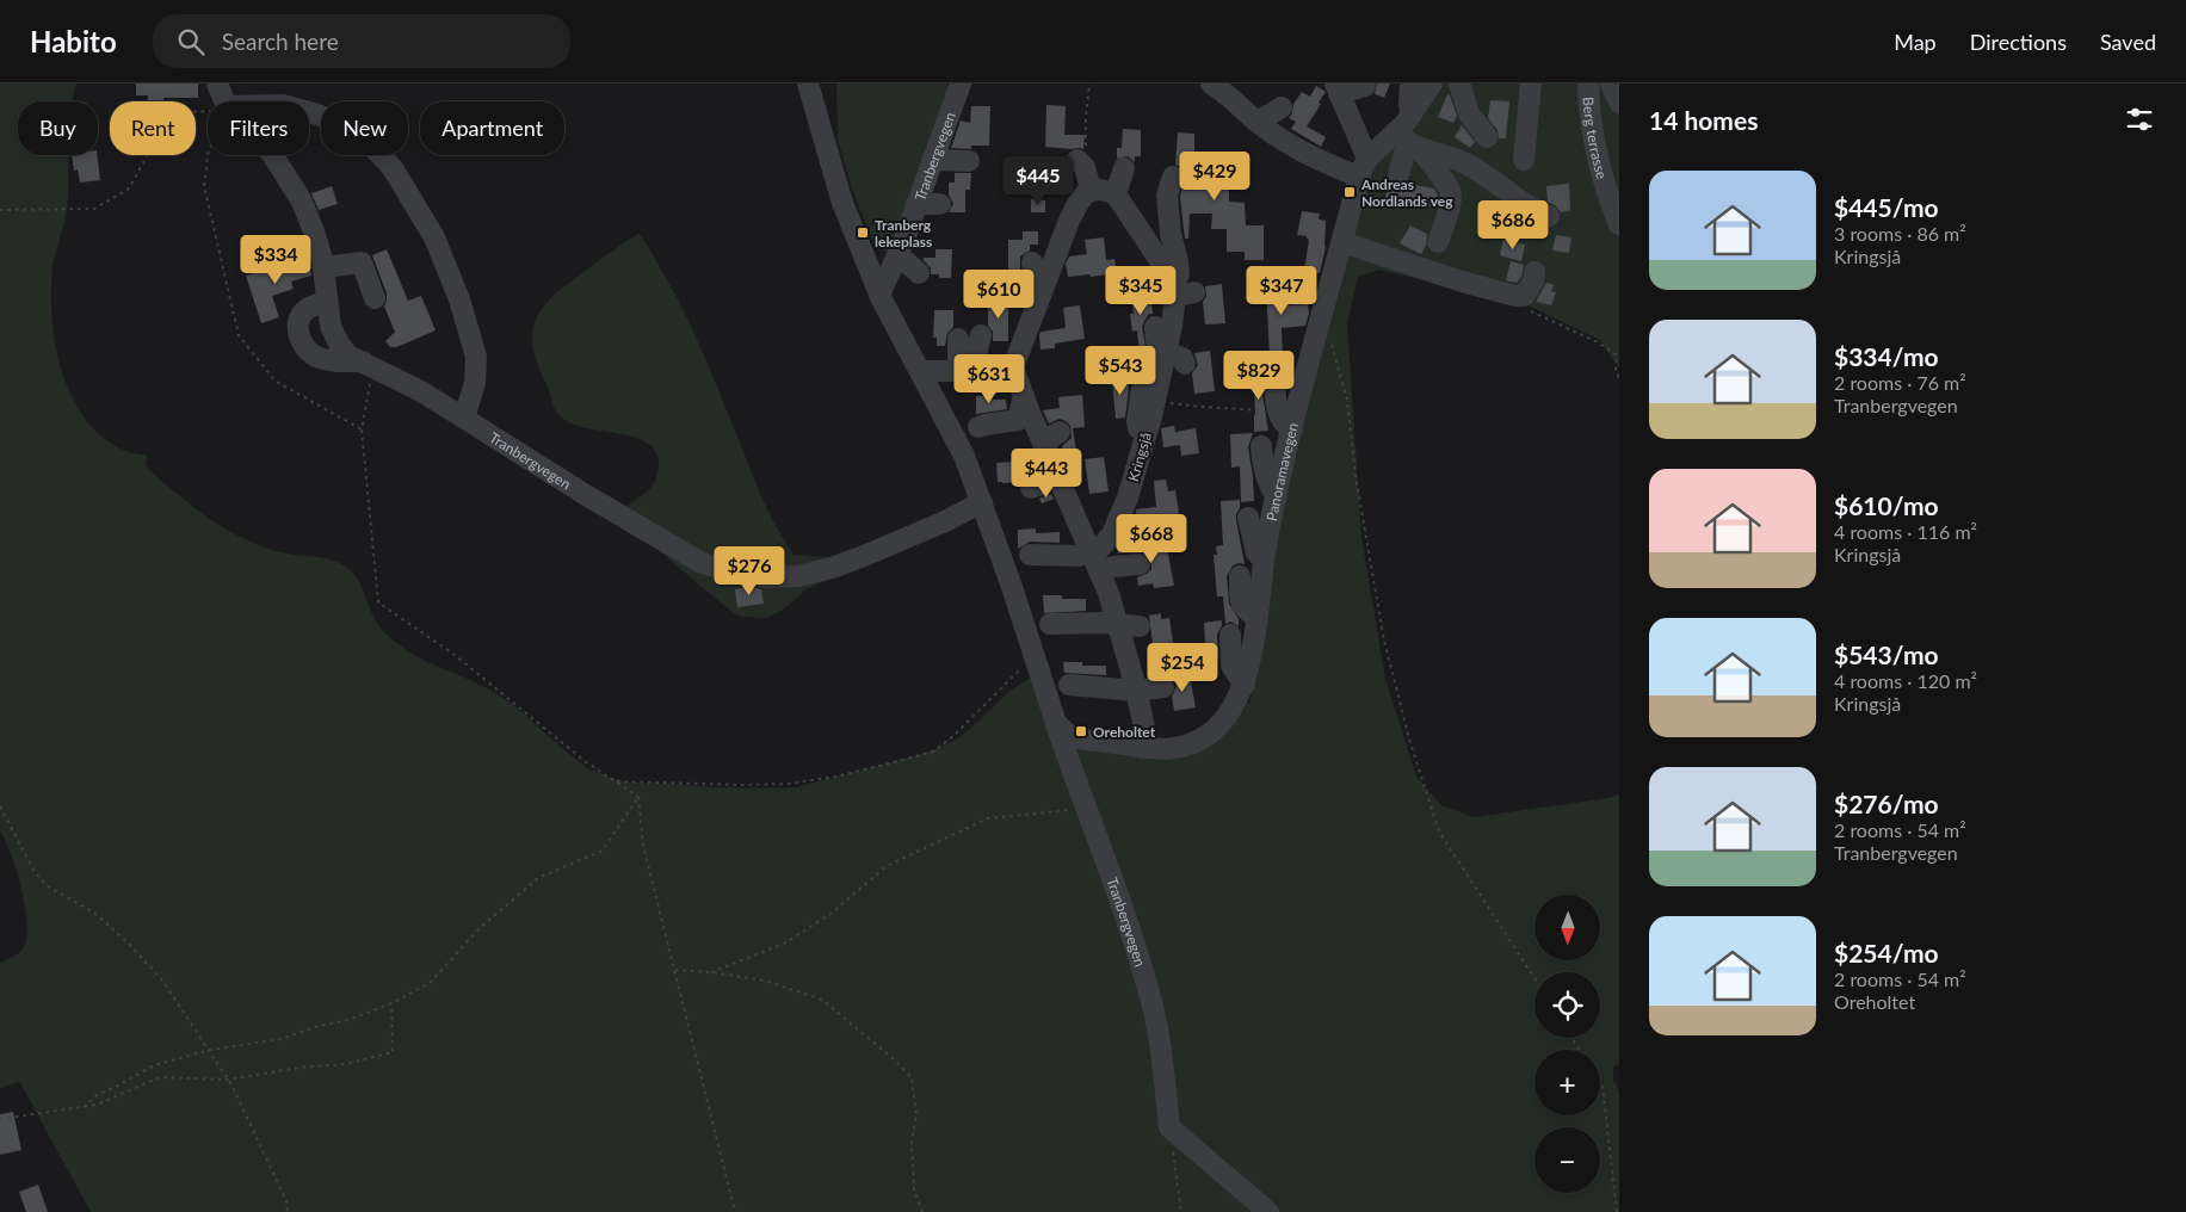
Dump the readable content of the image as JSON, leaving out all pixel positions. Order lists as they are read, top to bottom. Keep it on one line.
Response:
{"streets":{"street":["Berg terrasse","Tranbergvegen","Kringsjå","Panoramavegen"]},"crossings":[["Tranbergvegen","Panoramavegen"]],"places":{"transit":["Andreas Nordlands veg","Tranberg lekeplass","Oreholtet"]},"north":"bottom","page":{"header":"Habito","search":"Search here","nav":["Map","Directions","Saved"],"heading":"14 homes","chip":["Buy","Rent","Filters","New","Apartment"],"price":["$429","$445","$686","$334","$345","$347","$610","$543","$829","$631","$443","$668","$276","$254"],"list":[{"name":"$445/mo","note":"3 rooms · 86 m² · Kringsjå"},{"name":"$334/mo","note":"2 rooms · 76 m² · Tranbergvegen"},{"name":"$610/mo","note":"4 rooms · 116 m² · Kringsjå"},{"name":"$543/mo","note":"4 rooms · 120 m² · Kringsjå"},{"name":"$276/mo","note":"2 rooms · 54 m² · Tranbergvegen"},{"name":"$254/mo","note":"2 rooms · 54 m² · Oreholtet"}],"map_buttons":["+","−"]}}
